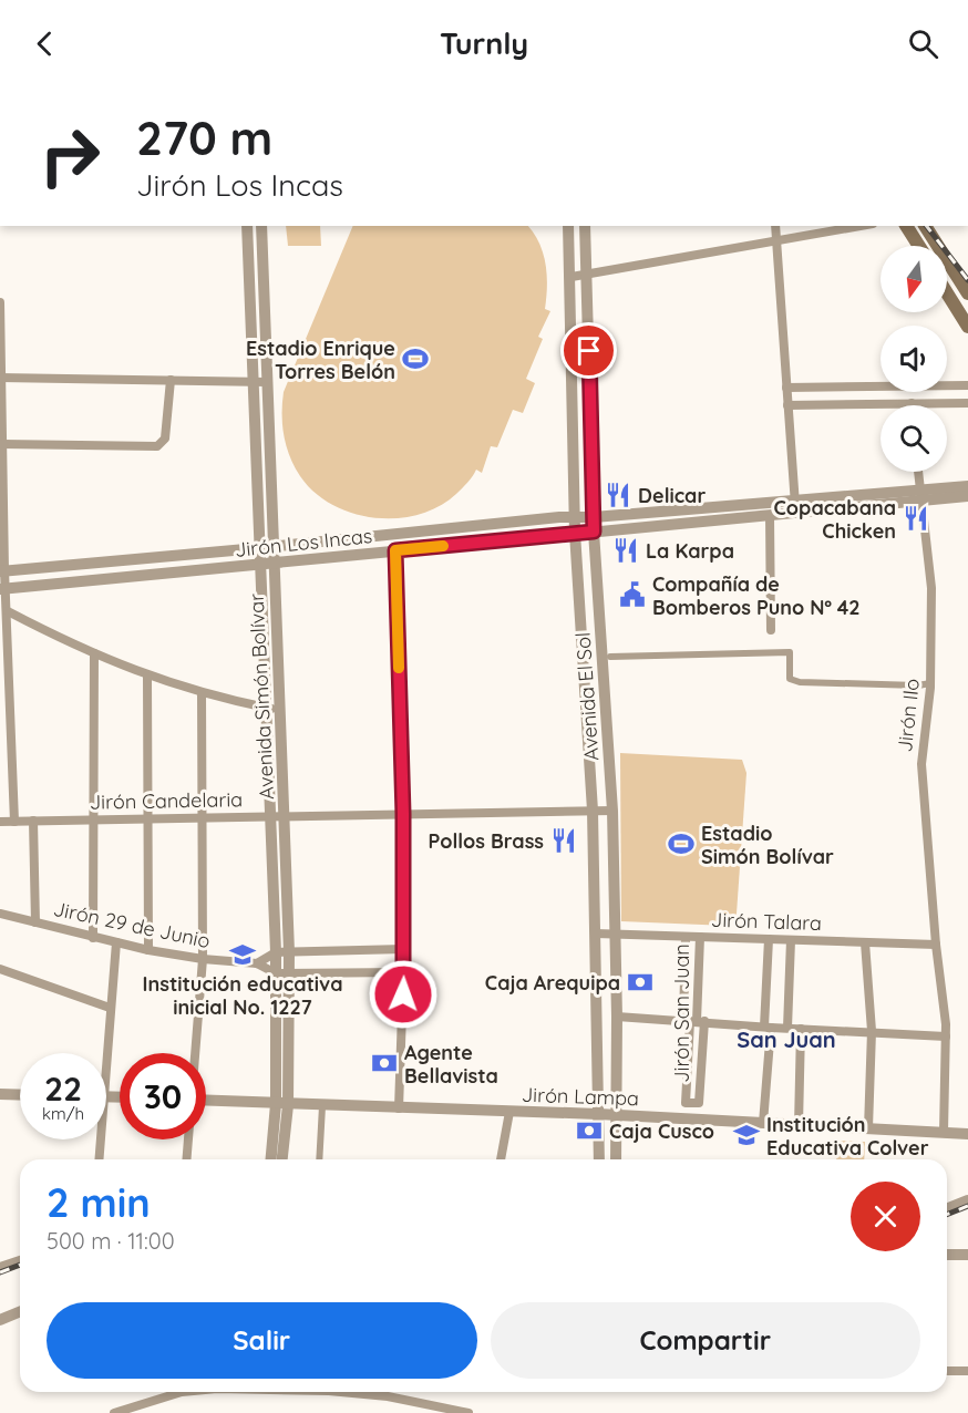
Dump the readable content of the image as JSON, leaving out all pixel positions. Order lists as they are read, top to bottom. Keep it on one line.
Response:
{"streets":{"street":["Jirón Los Incas","Avenida Simón Bolívar","Avenida El Sol","Jirón Ilo","Jirón Candelaria","Jirón Talara","Jirón 29 de Junio","Jirón San Juan","Jirón Lampa"]},"crossings":[["Jirón Los Incas","Avenida Simón Bolívar"],["Jirón Los Incas","Avenida El Sol"],["Jirón Los Incas","Jirón Ilo"],["Avenida Simón Bolívar","Jirón Candelaria"],["Avenida Simón Bolívar","Jirón 29 de Junio"],["Avenida Simón Bolívar","Jirón Lampa"],["Avenida El Sol","Jirón Candelaria"],["Avenida El Sol","Jirón Talara"],["Avenida El Sol","Jirón Lampa"],["Jirón Ilo","Jirón Talara"],["Jirón Ilo","Jirón Lampa"],["Jirón Talara","Jirón San Juan"]],"districts":["San Juan"],"places":{"sports":["Estadio Enrique Torres Belón","Estadio Simón Bolívar"],"restaurant":["Delicar","Copacabana Chicken","La Karpa","Pollos Brass"],"public building":["Compañía de Bomberos Puno Nº 42"],"school or university":["Institución educativa inicial No. 1227","Institución Educativa Colver"],"bank":["Caja Arequipa","Agente Bellavista","Caja Cusco"]},"north":"bottom","page":{"header":"Turnly","turn":["270 m","Jirón Los Incas"],"speed":"22 km/h","limit":"30","heading":["2 min","500 m · 11:00"],"buttons":["Salir","Compartir"]}}
